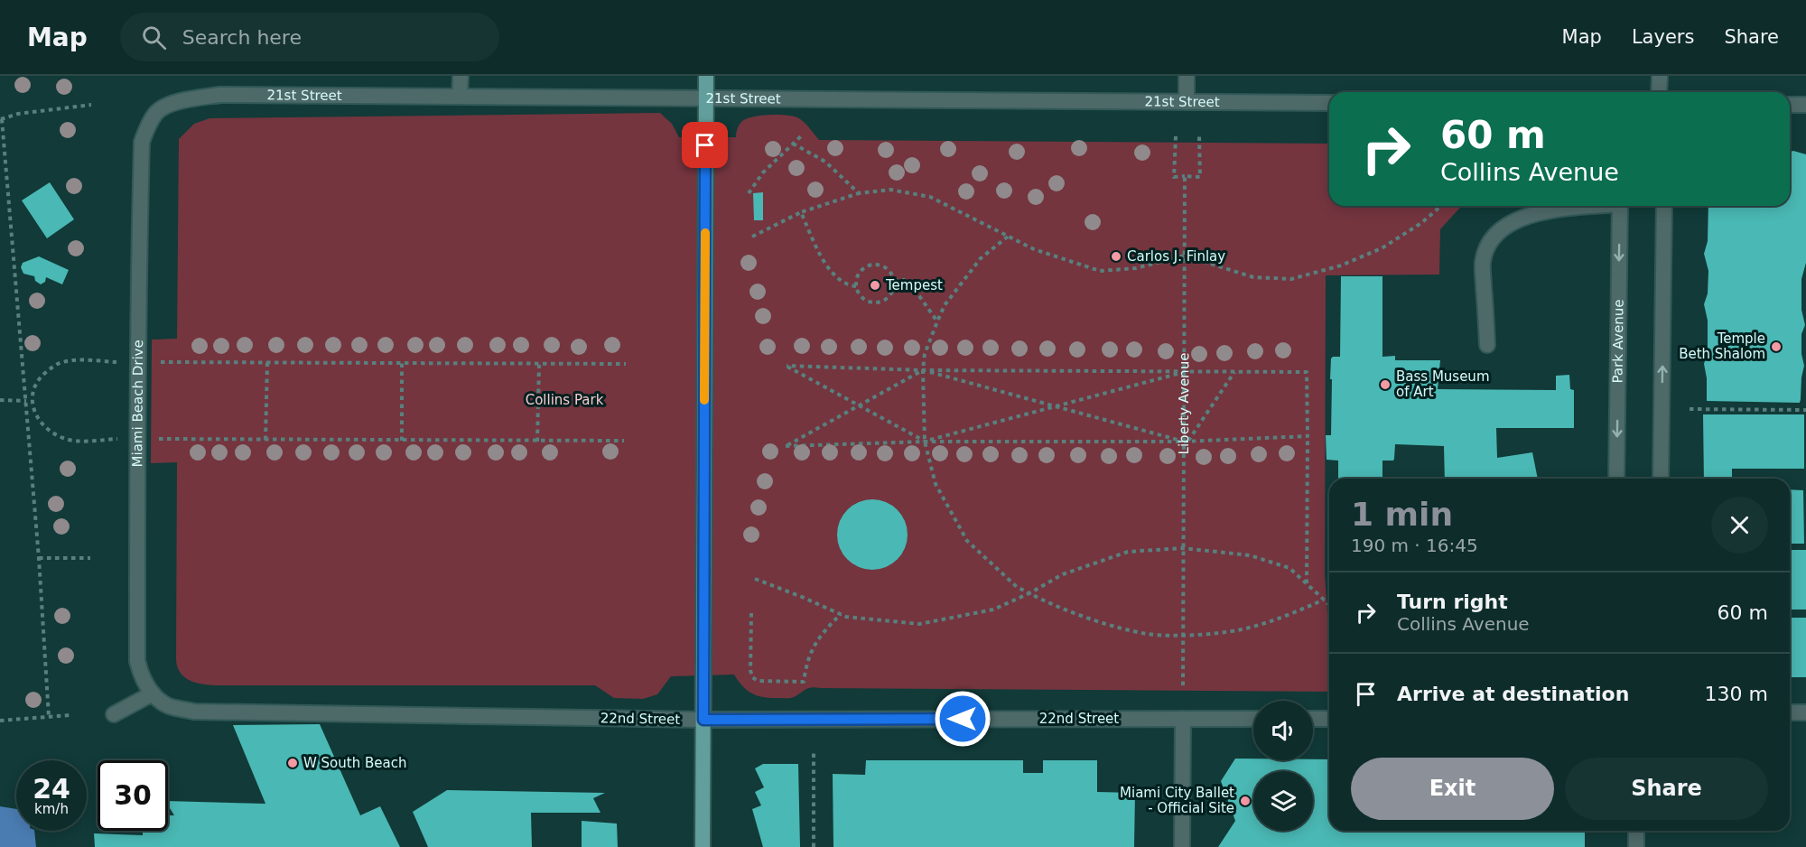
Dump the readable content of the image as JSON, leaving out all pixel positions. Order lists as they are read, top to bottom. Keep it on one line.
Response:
{"streets":{"street":["21st Street","Park Avenue","Miami Beach Drive","22nd Street"],"path":["Liberty Avenue"]},"crossings":[["21st Street","Miami Beach Drive"],["Miami Beach Drive","22nd Street"]],"parks":["Collins Park"],"places":["Carlos J. Finlay","Tempest","Temple Beth Shalom","Bass Museum of Art","W South Beach","Miami City Ballet - Official Site"],"page":{"header":"Map","search":"Search here","nav":["Map","Layers","Share"],"turn":["60 m","Collins Avenue"],"heading":["1 min","190 m · 16:45"],"list":[{"name":"Turn right","note":"Collins Avenue","value":"60 m"},{"name":"Arrive at destination","value":"130 m"}],"buttons":["Exit","Share"],"speed":"24 km/h","limit":"30"}}
